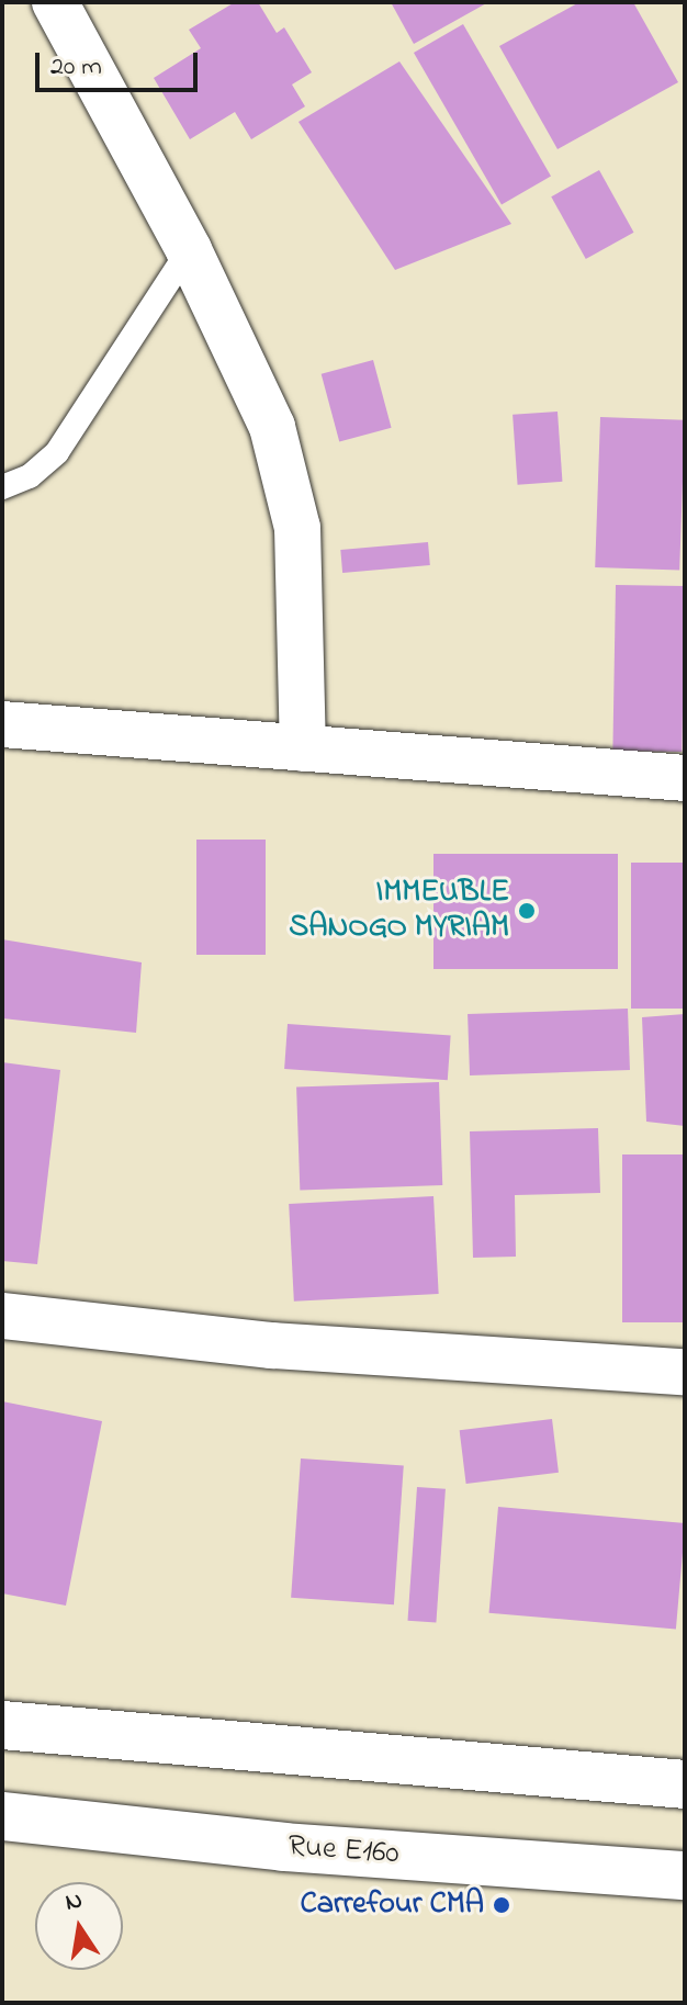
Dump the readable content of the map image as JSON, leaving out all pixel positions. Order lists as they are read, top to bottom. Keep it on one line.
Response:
{"streets":{"street":["Rue E160"]},"places":["IMMEUBLE SANOGO MYRIAM","Carrefour CMA"],"scale_bar":"20 m","north":"top"}
